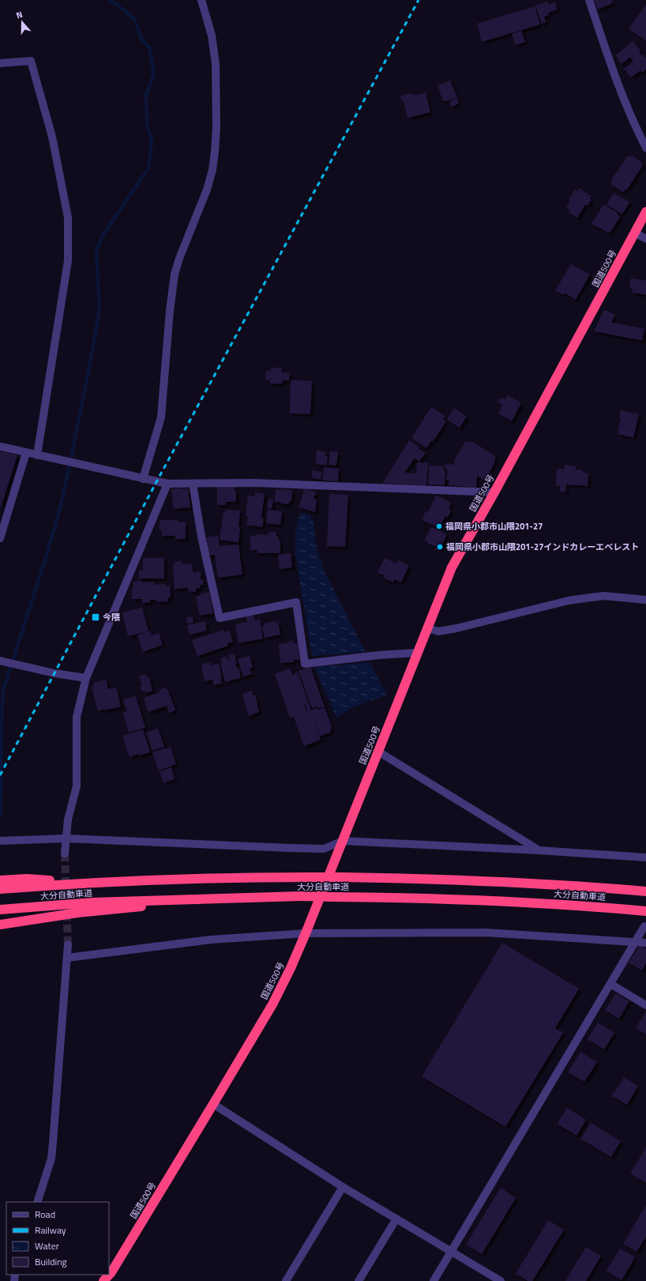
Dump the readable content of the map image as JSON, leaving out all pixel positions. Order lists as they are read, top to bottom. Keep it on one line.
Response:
{"streets":{"highway":["国道500号","大分自動車道"]},"places":{"other":["福岡県小郡市山隈201-27","福岡県小郡市山隈201-27インドカレーエベレスト"],"transit":["今隈"]},"legend":["Road","Railway","Water","Building"],"north":"top"}
